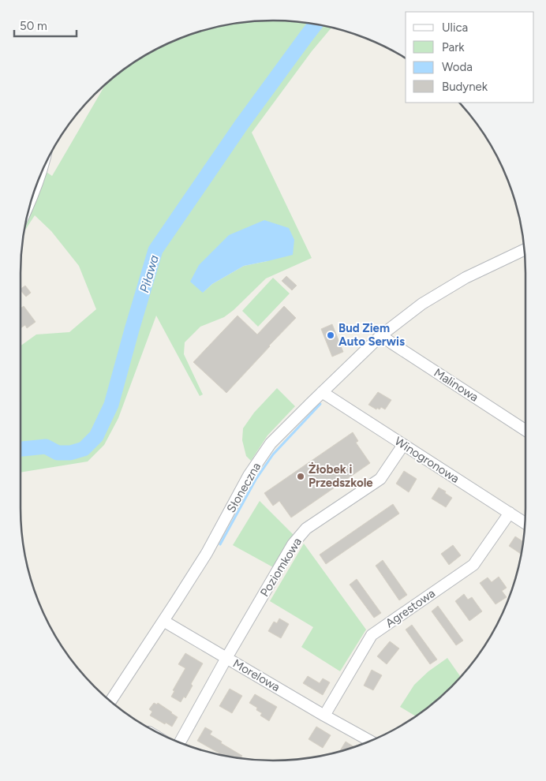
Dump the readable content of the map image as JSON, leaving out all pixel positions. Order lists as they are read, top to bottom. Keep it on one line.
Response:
{"streets":{"street":["Malinowa","Winogronowa","Słoneczna","Poziomkowa","Agrestowa","Morelowa"]},"crossings":[["Malinowa","Słoneczna"],["Winogronowa","Słoneczna"],["Winogronowa","Poziomkowa"],["Winogronowa","Agrestowa"],["Poziomkowa","Morelowa"],["Agrestowa","Morelowa"]],"water":["Piława"],"places":["Bud Ziem Auto Serwis","Żłobek i Przedszkole"],"legend":["Ulica","Park","Woda","Budynek"],"scale_bar":"50 m"}
